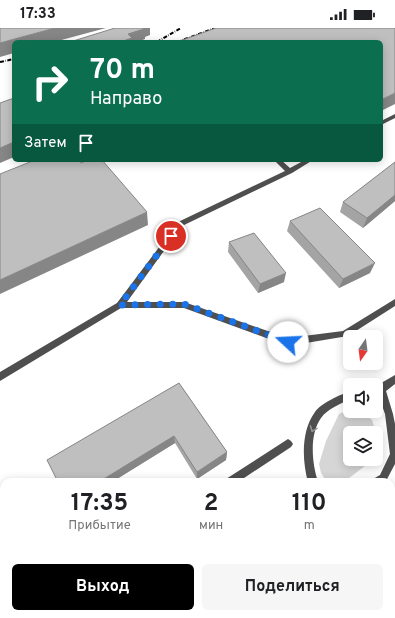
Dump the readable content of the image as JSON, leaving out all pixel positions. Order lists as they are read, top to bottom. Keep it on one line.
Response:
{"north":"bottom","page":{"status":"17:33","turn":["70 m","Направо"],"then":"Затем","eta":["17:35","Прибытие","2","мин","110","m"],"buttons":["Выход","Поделиться"]}}
